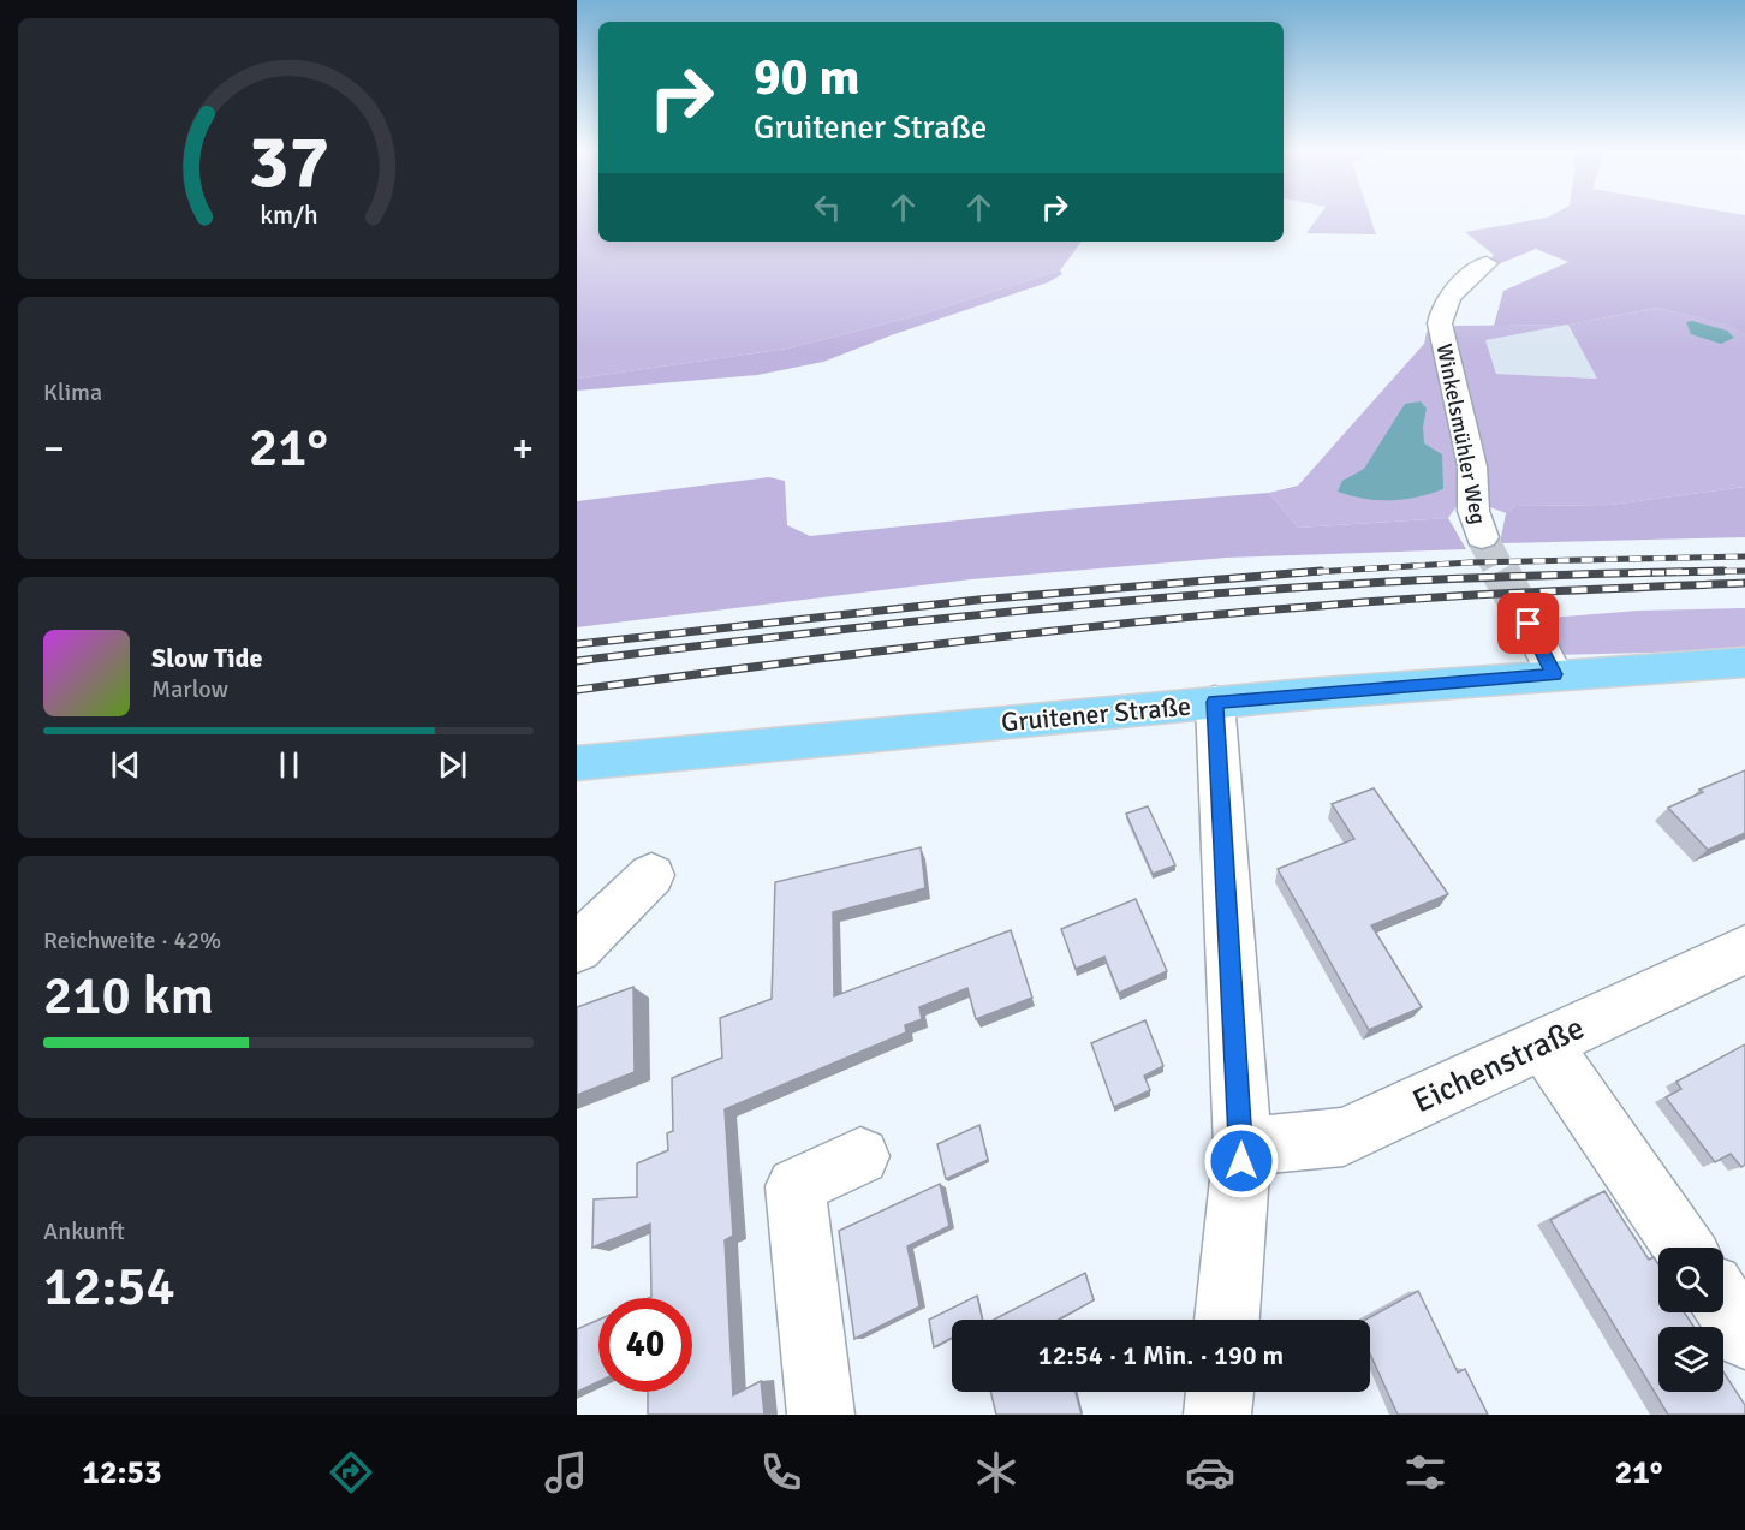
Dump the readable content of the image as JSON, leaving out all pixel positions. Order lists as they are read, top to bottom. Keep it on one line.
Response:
{"streets":{"main road":["Gruitener Straße"],"street":["Winkelsmühler Weg","Eichenstraße"]},"page":{"turn":["90 m","Gruitener Straße"],"tile":["Klima",["Reichweite · 42%","210 km"],["Ankunft","12:54"]],"heat":["−","21°","+"],"song":["Slow Tide","Marlow"],"limit":"40","trip":"12:54 · 1 Min. · 190 m","tabs":["12:53","21°"],"gauge":["37","km/h"]}}
